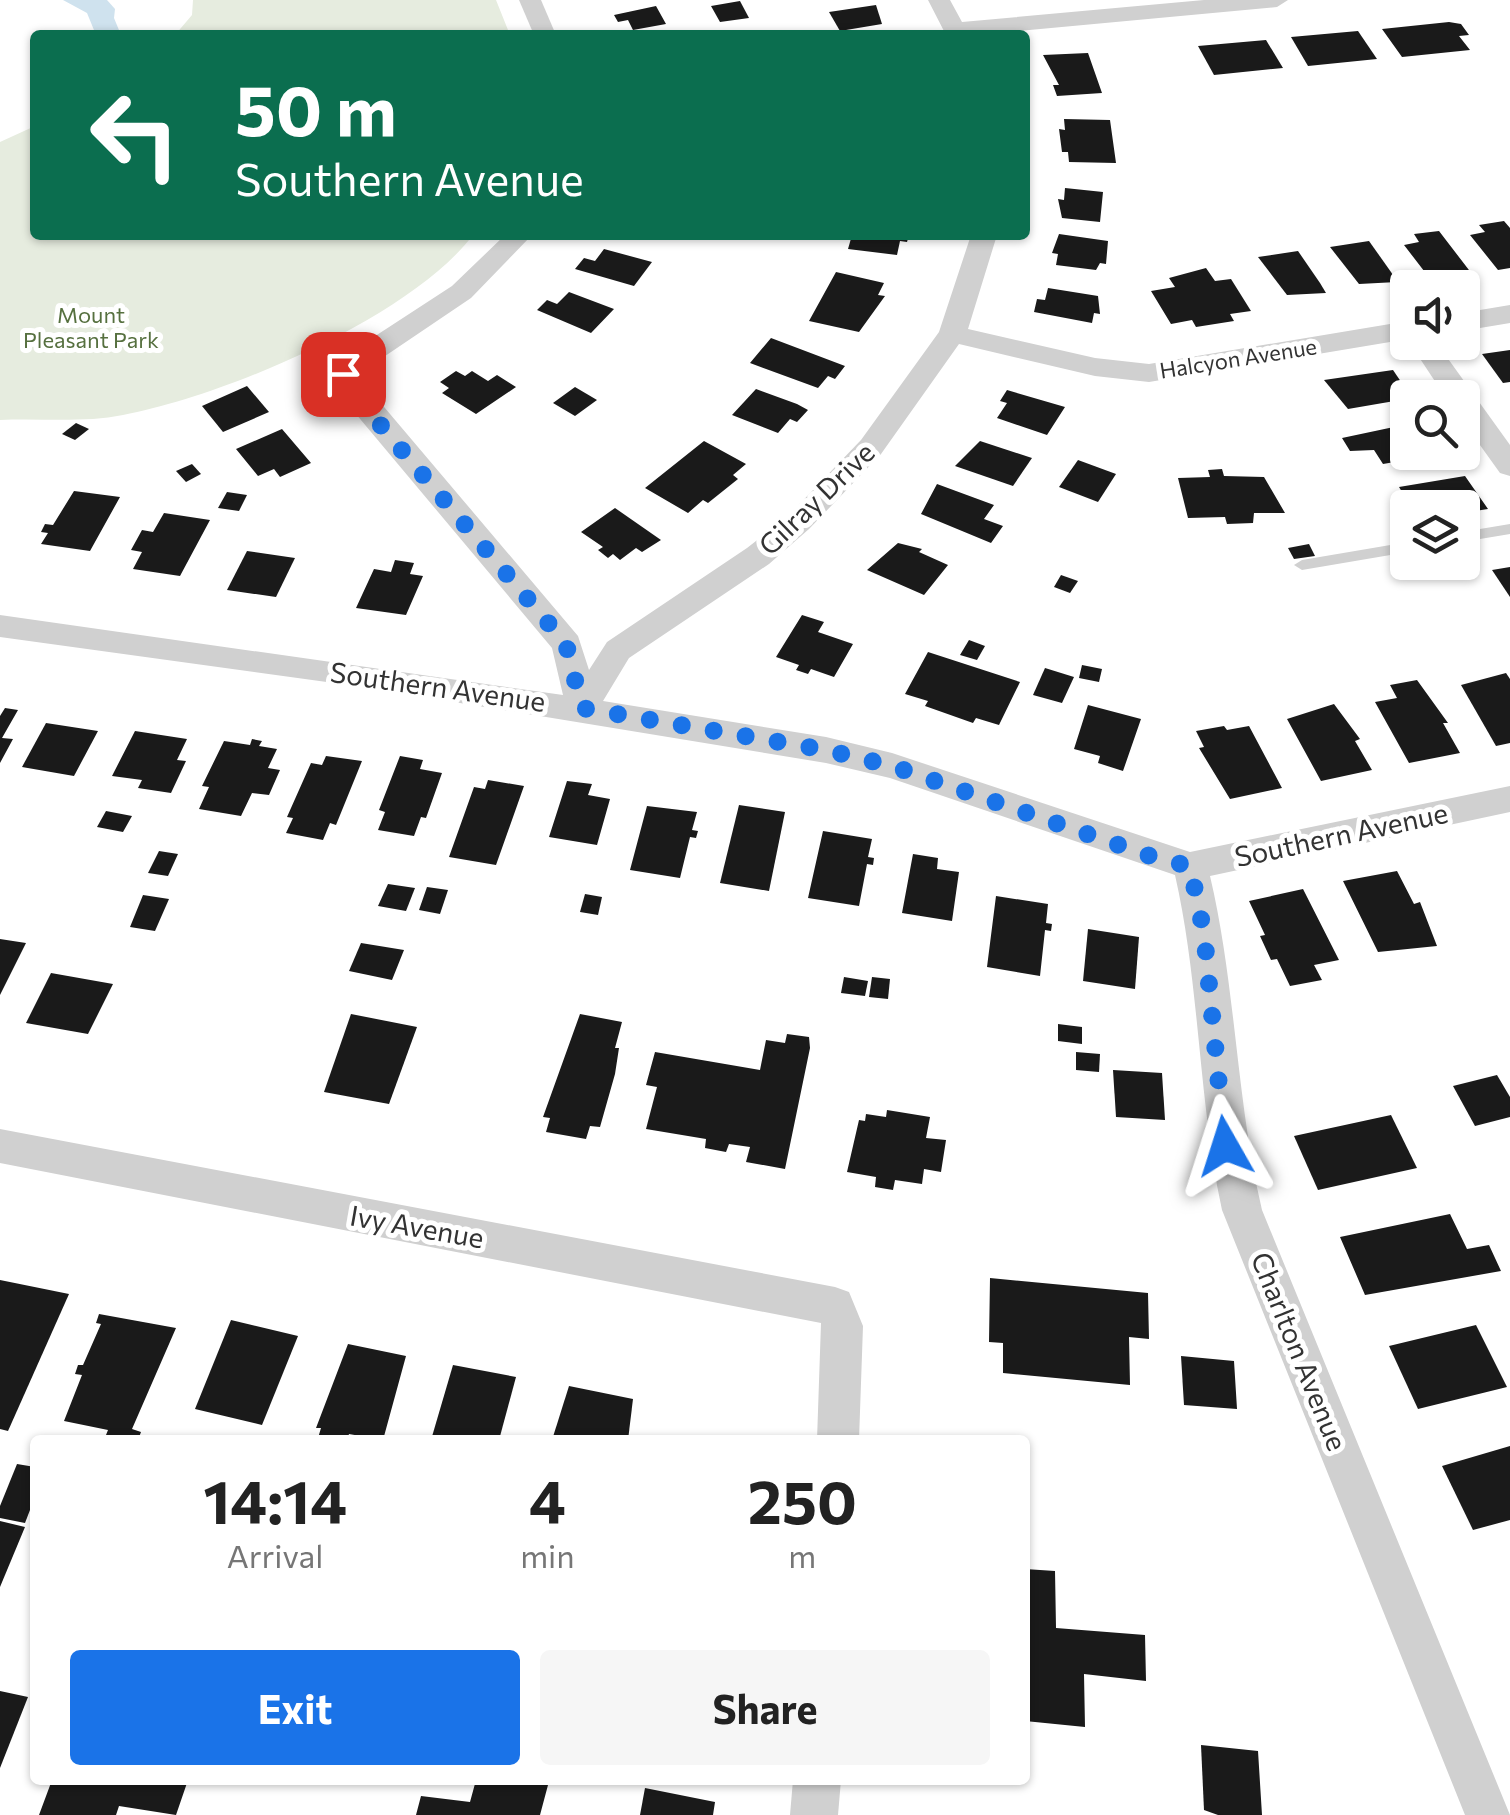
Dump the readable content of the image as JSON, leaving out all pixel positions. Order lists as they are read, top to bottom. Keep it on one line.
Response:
{"streets":{"street":["Halcyon Avenue","Gilray Drive","Southern Avenue","Ivy Avenue","Charlton Avenue"]},"crossings":[["Halcyon Avenue","Gilray Drive"],["Gilray Drive","Southern Avenue"],["Southern Avenue","Charlton Avenue"]],"parks":["Mount Pleasant Park"],"page":{"turn":["50 m","Southern Avenue"],"eta":["14:14","Arrival","4","min","250","m"],"buttons":["Exit","Share"]}}
